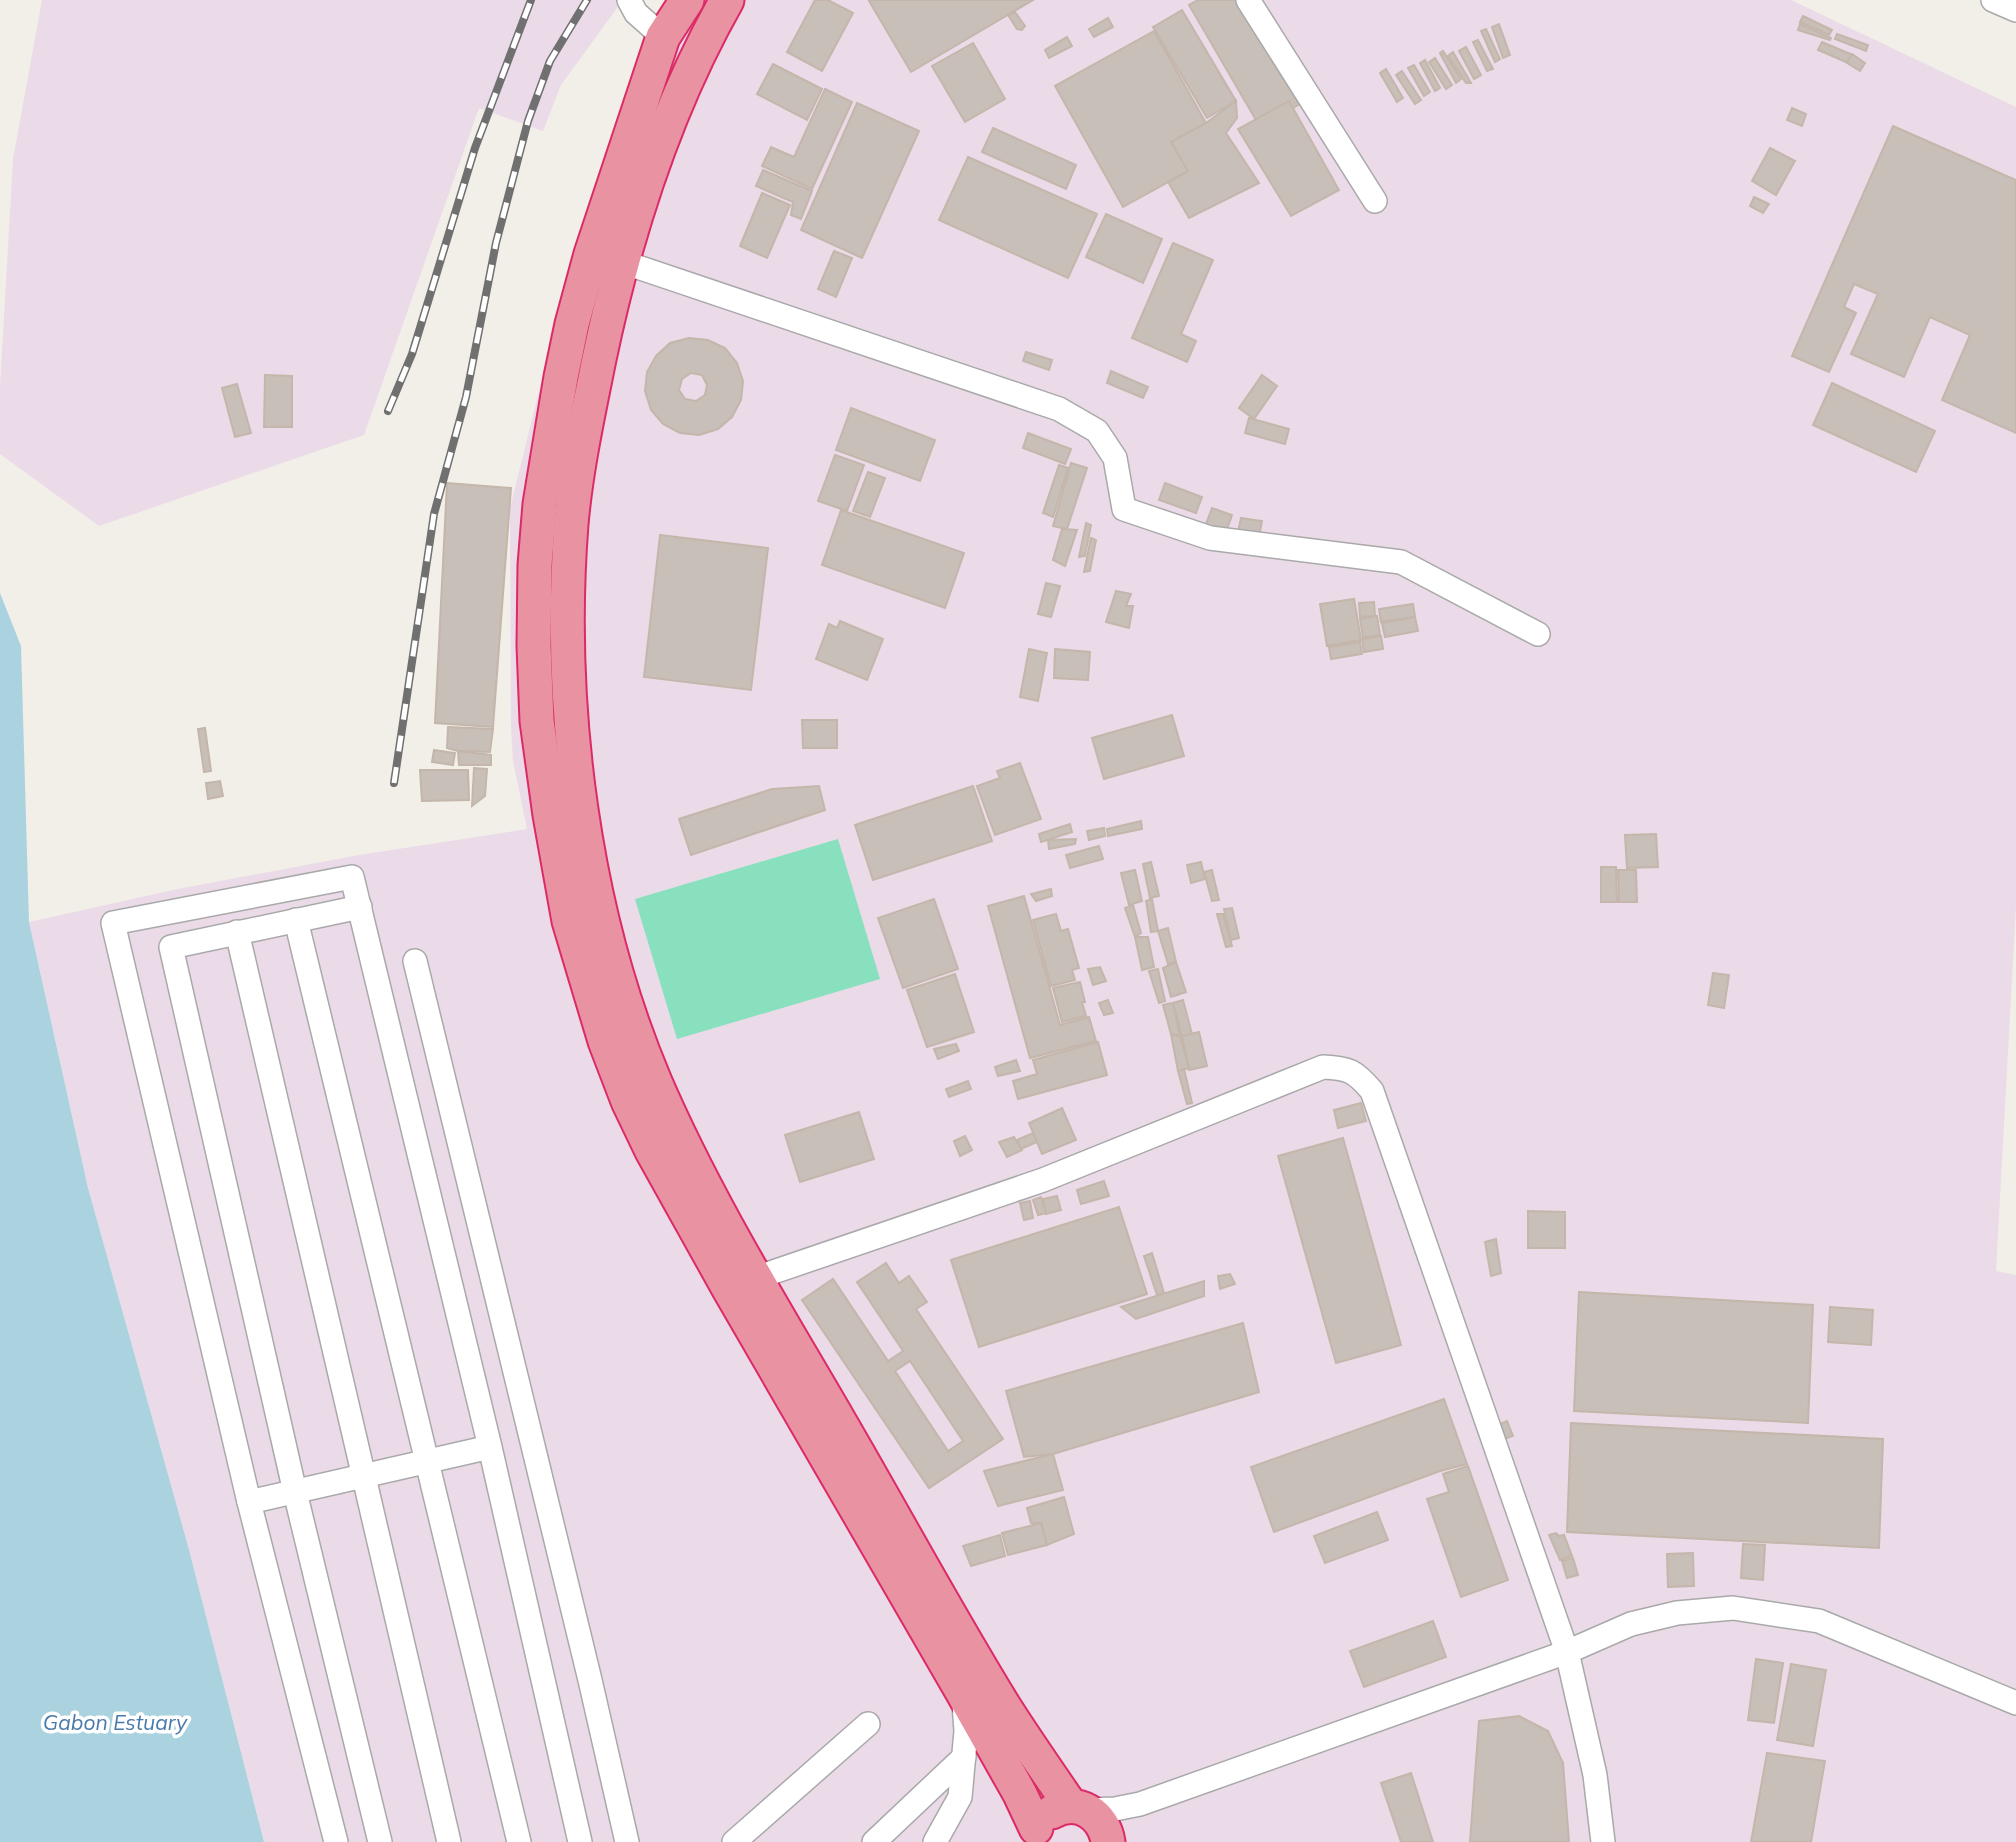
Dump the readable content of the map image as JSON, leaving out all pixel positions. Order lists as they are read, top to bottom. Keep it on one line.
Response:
{"water":["Gabon Estuary"]}
